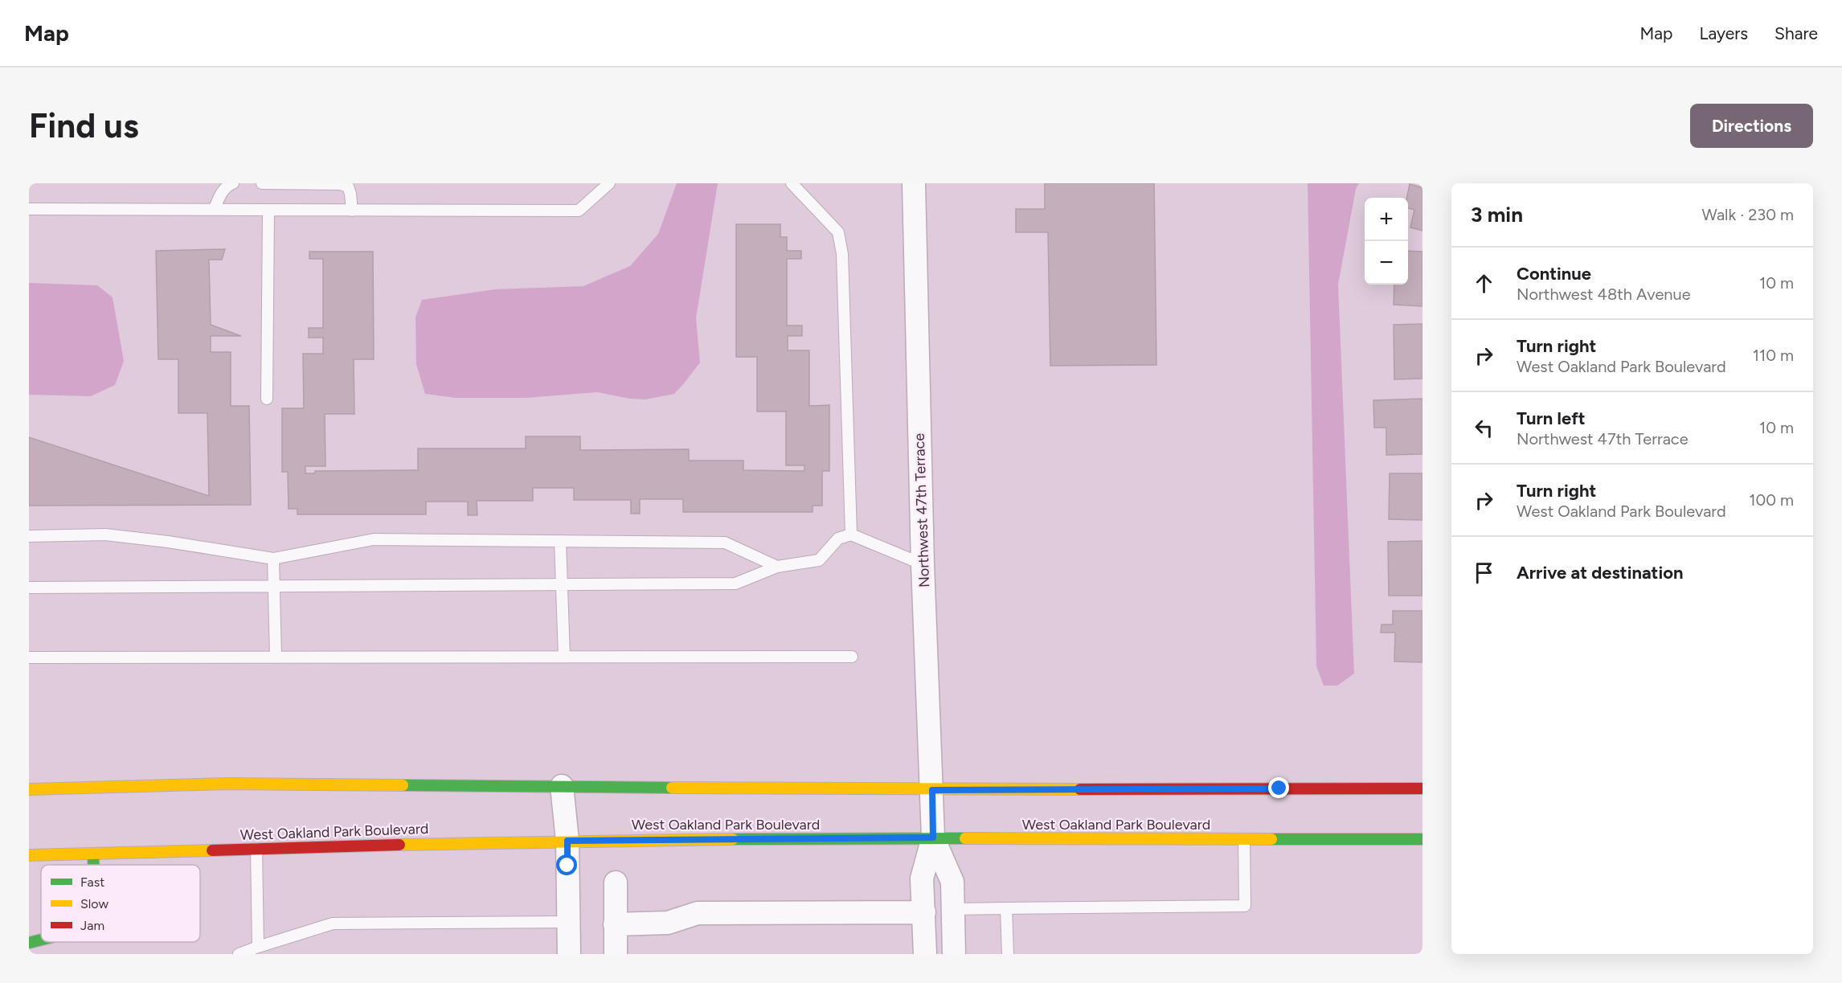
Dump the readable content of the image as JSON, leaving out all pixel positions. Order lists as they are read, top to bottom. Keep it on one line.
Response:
{"streets":{"main road":["West Oakland Park Boulevard"],"street":["Northwest 47th Terrace"]},"crossings":[["Northwest 47th Terrace","West Oakland Park Boulevard"]],"legend":["Fast","Slow","Jam"],"page":{"header":"Map","nav":["Map","Layers","Share"],"buttons":"Directions","title":"Find us","heading":["3 min","Walk · 230 m"],"map_buttons":["+","−"],"list":[["Continue","Northwest 48th Avenue","10 m"],["Turn right","West Oakland Park Boulevard","110 m"],["Turn left","Northwest 47th Terrace","10 m"],["Turn right","West Oakland Park Boulevard","100 m"],"Arrive at destination"]}}
